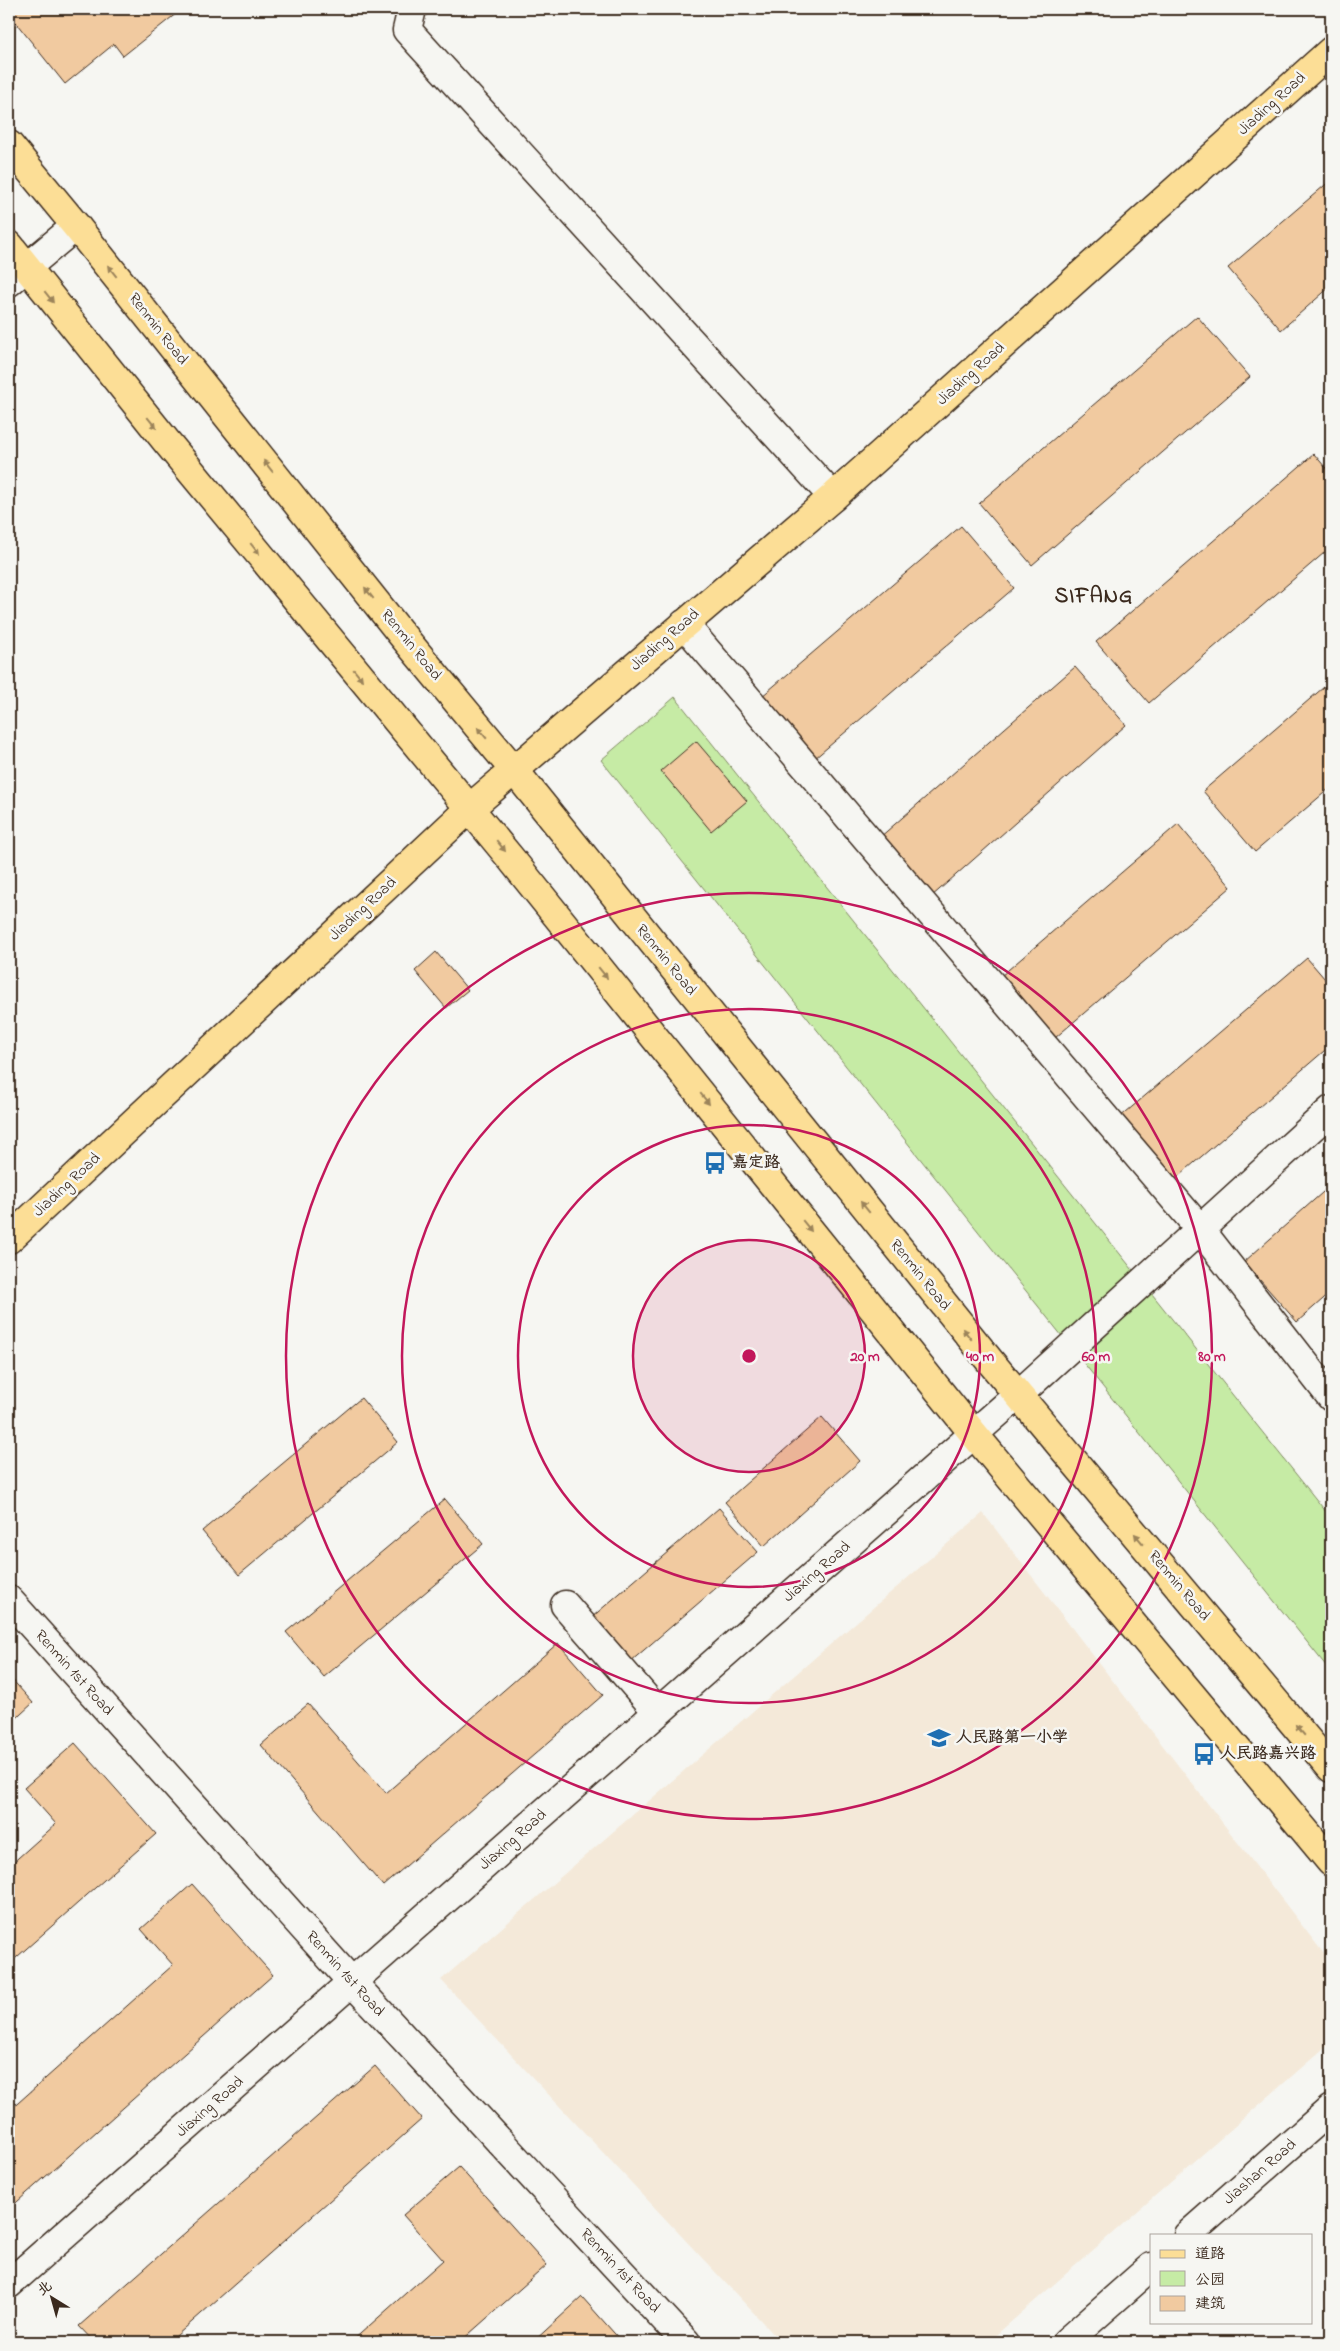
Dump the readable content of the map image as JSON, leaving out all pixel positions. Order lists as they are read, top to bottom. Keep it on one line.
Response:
{"streets":{"main road":["Jiading Road","Renmin Road"],"street":["Jiaxing Road","Renmin 1st Road","Jiashan Road"]},"crossings":[["Jiading Road","Renmin Road"],["Renmin Road","Jiaxing Road"],["Jiaxing Road","Renmin 1st Road"]],"districts":["SIFANG"],"places":{"bus stop":["嘉定路","人民路嘉兴路"],"school or university":["人民路第一小学"]},"legend":["道路","公园","建筑"],"north":"top left","rings":["20 m","40 m","60 m","80 m"]}
